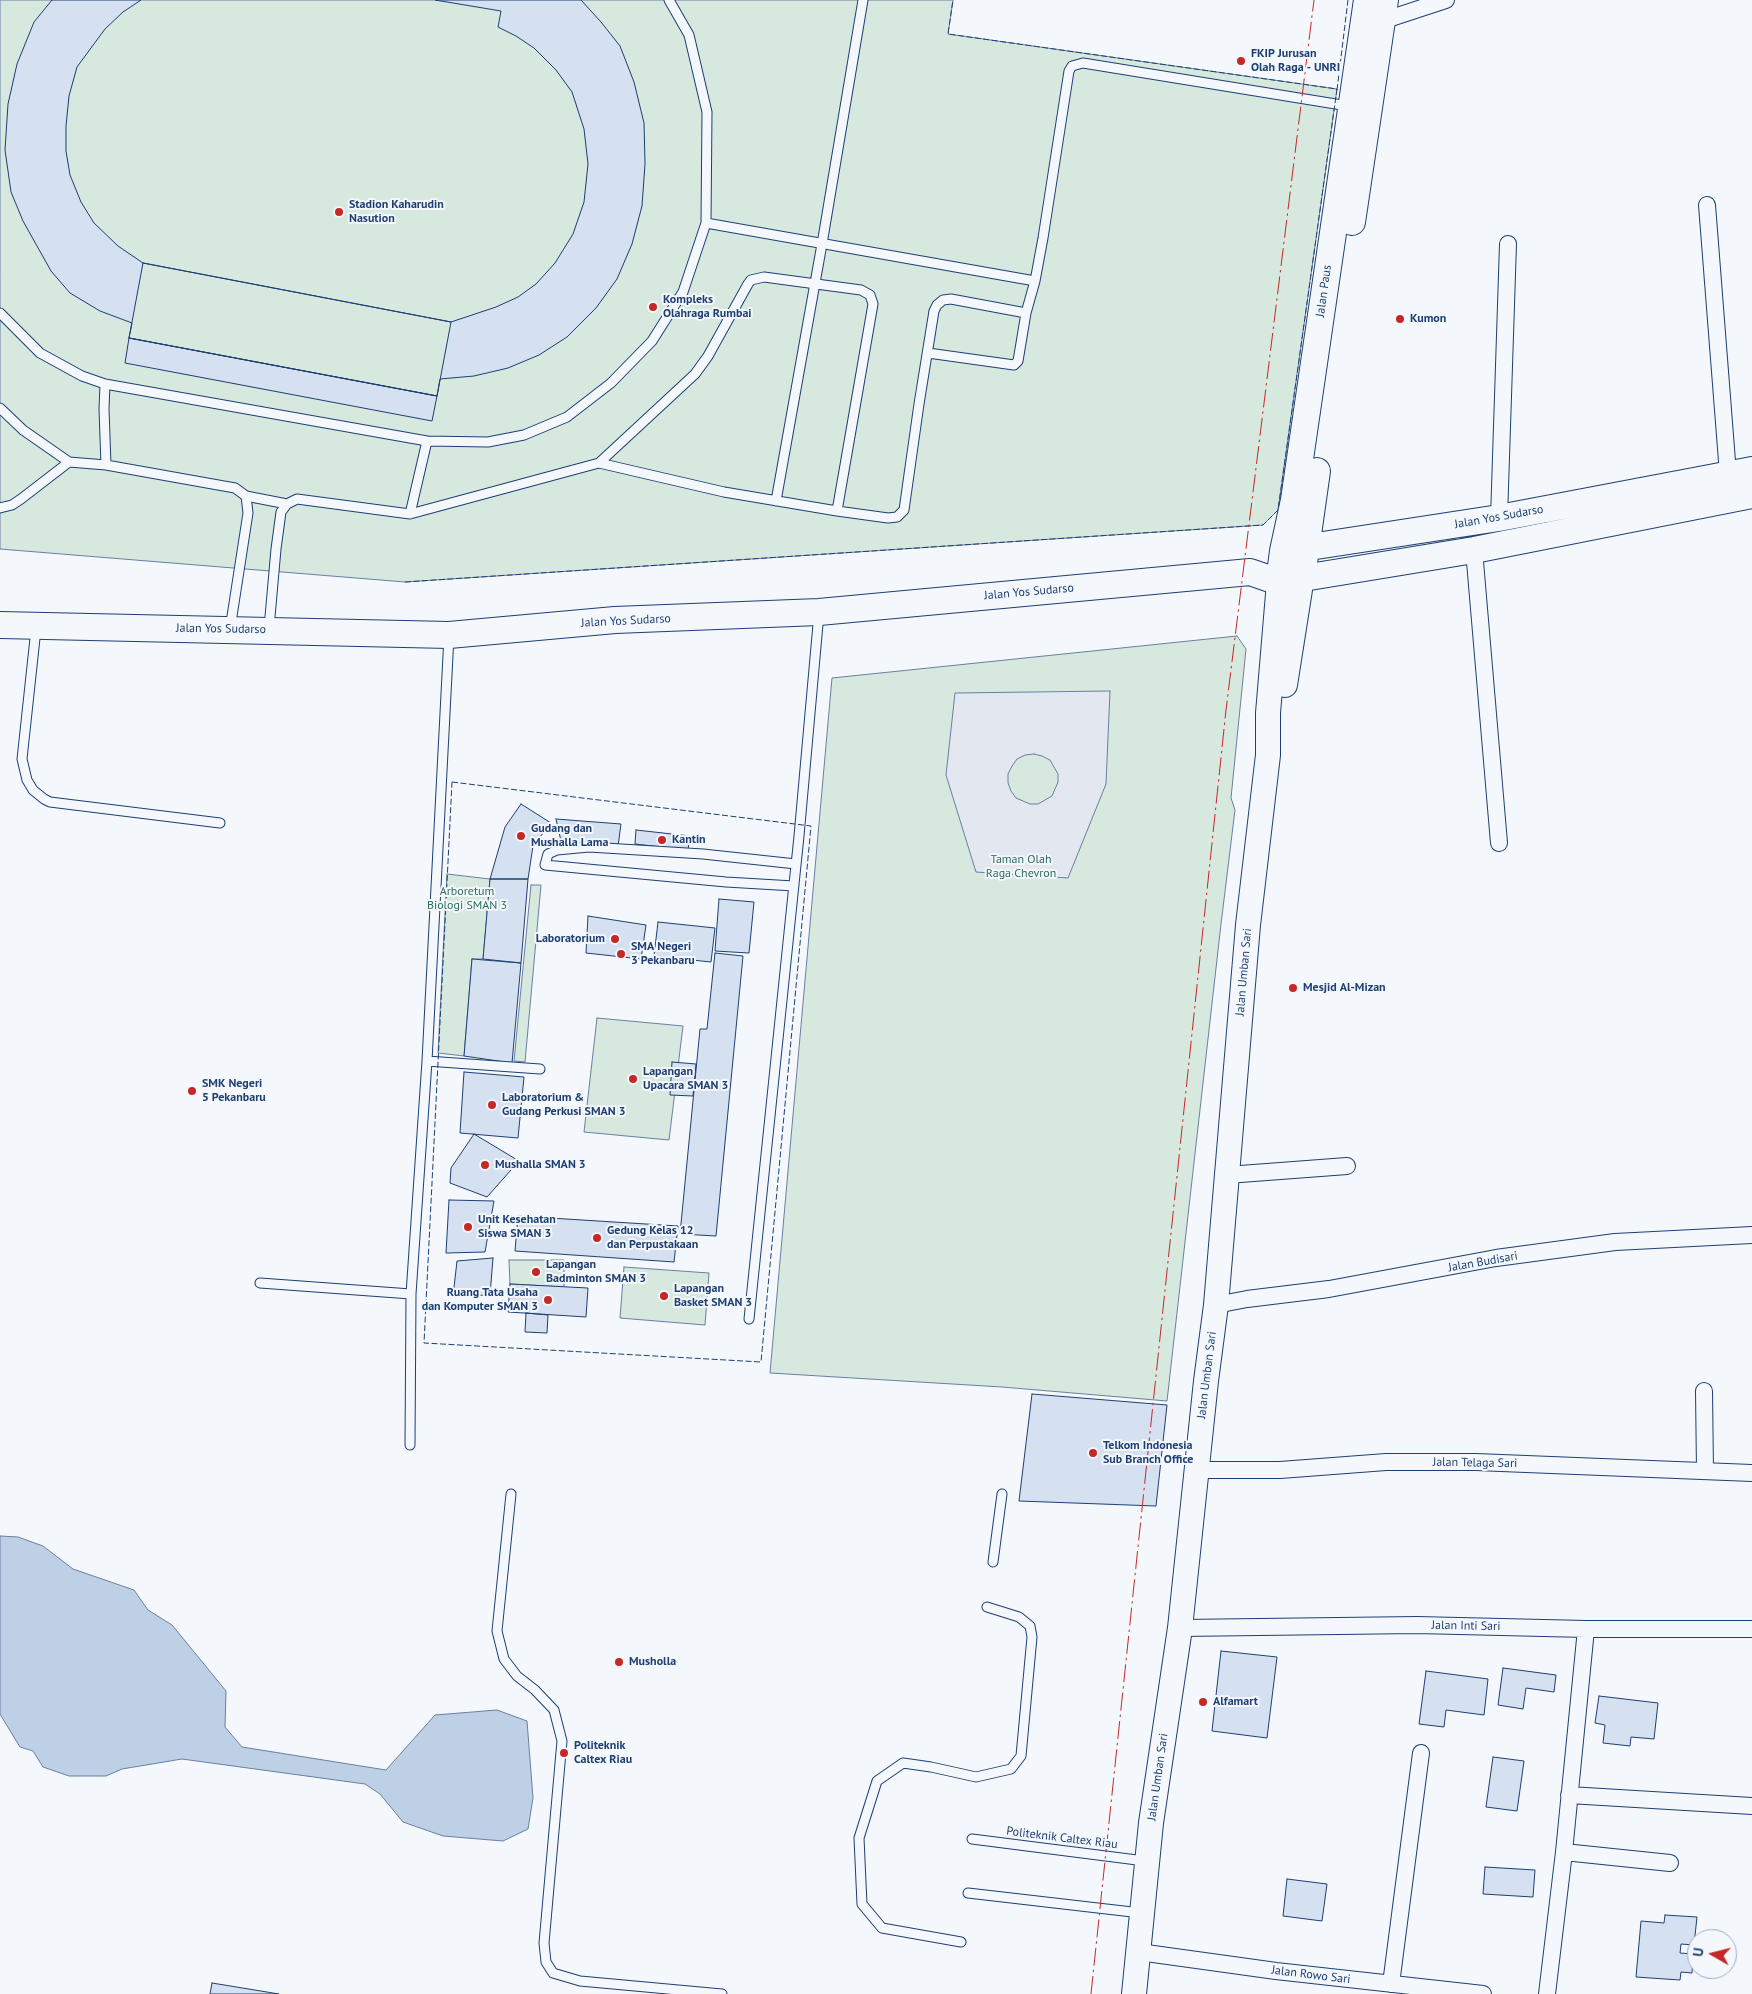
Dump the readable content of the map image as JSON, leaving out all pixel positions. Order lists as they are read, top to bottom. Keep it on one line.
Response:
{"streets":{"main road":["Jalan Paus","Jalan Yos Sudarso","Jalan Umban Sari"],"street":["Jalan Budisari","Jalan Telaga Sari","Jalan Inti Sari","Jalan Rowo Sari"],"lane":["Politeknik Caltex Riau"]},"crossings":[["Jalan Paus","Jalan Yos Sudarso"],["Jalan Paus","Jalan Umban Sari"],["Jalan Yos Sudarso","Jalan Umban Sari"],["Jalan Umban Sari","Jalan Budisari"],["Jalan Umban Sari","Jalan Telaga Sari"],["Jalan Umban Sari","Jalan Inti Sari"],["Jalan Umban Sari","Politeknik Caltex Riau"],["Jalan Umban Sari","Jalan Rowo Sari"]],"parks":["Taman Olah Raga Chevron","Arboretum Biologi SMAN 3"],"places":["FKIP Jurusan Olah Raga - UNRI","Stadion Kaharudin Nasution","Kompleks Olahraga Rumbai","Kumon","Gudang dan Mushalla Lama","Kantin","Laboratorium","SMA Negeri 3 Pekanbaru","Mesjid Al-Mizan","Lapangan Upacara SMAN 3","SMK Negeri 5 Pekanbaru","Laboratorium & Gudang Perkusi SMAN 3","Mushalla SMAN 3","Unit Kesehatan Siswa SMAN 3","Gedung Kelas 12 dan Perpustakaan","Lapangan Badminton SMAN 3","Lapangan Basket SMAN 3","Ruang Tata Usaha dan Komputer SMAN 3","Telkom Indonesia Sub Branch Office","Musholla","Alfamart","Politeknik Caltex Riau"],"north":"left"}
